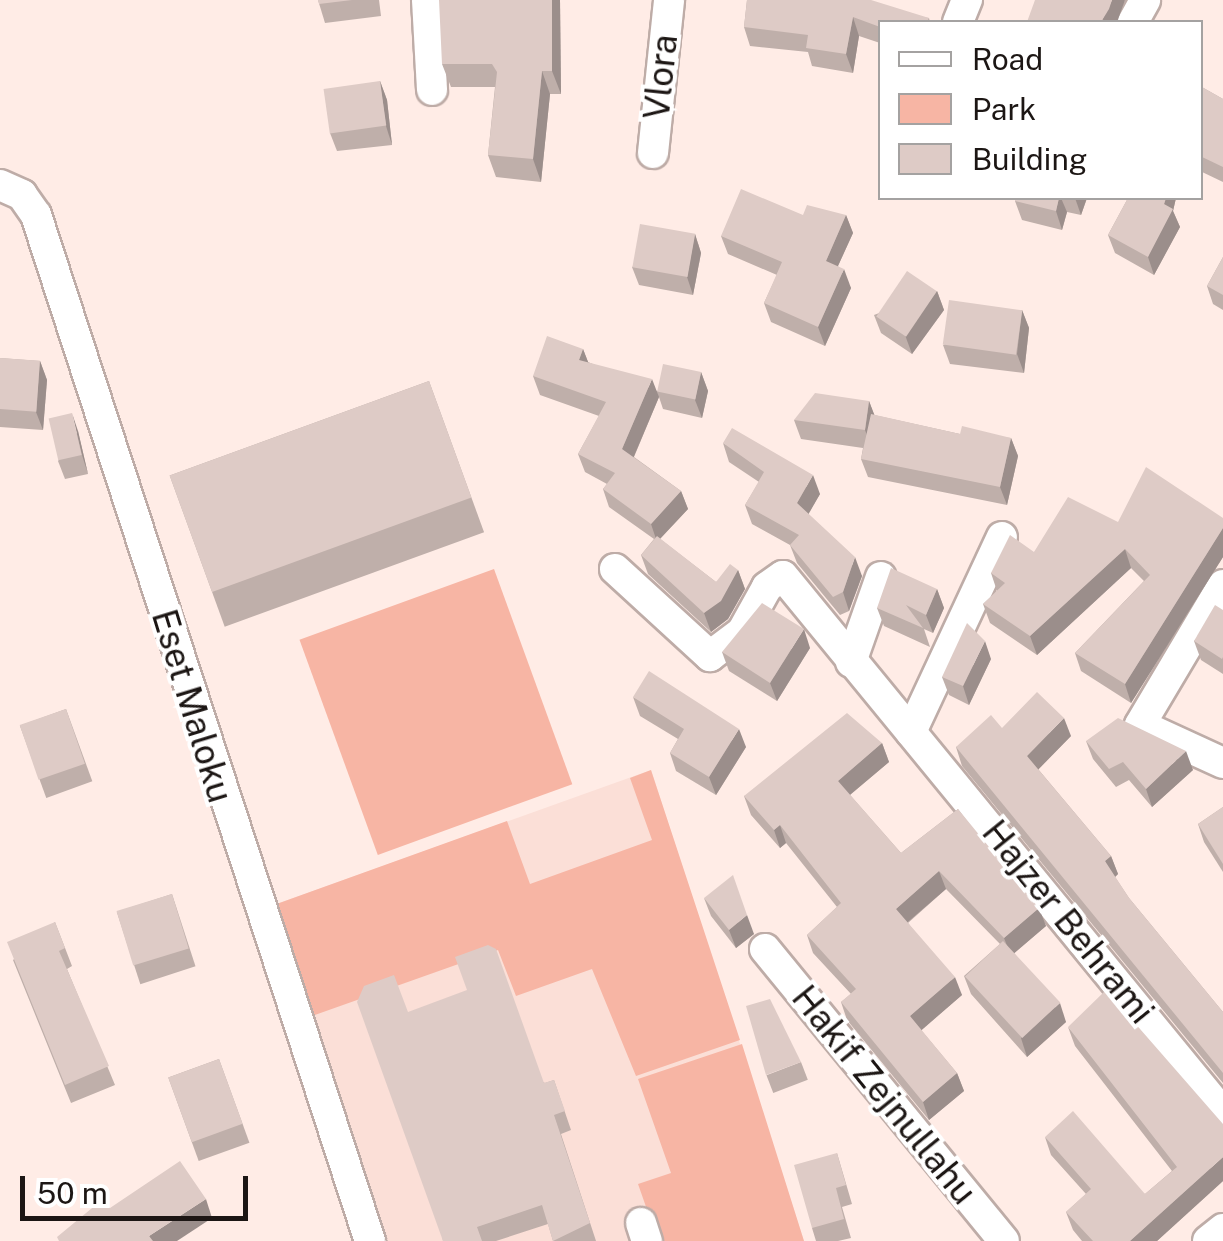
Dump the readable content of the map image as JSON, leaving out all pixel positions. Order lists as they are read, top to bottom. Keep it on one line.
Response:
{"streets":{"street":["Vlora","Eset Maloku","Hajzer Behrami","Hakif Zejnullahu"]},"legend":["Road","Park","Building"],"scale_bar":"50 m"}
